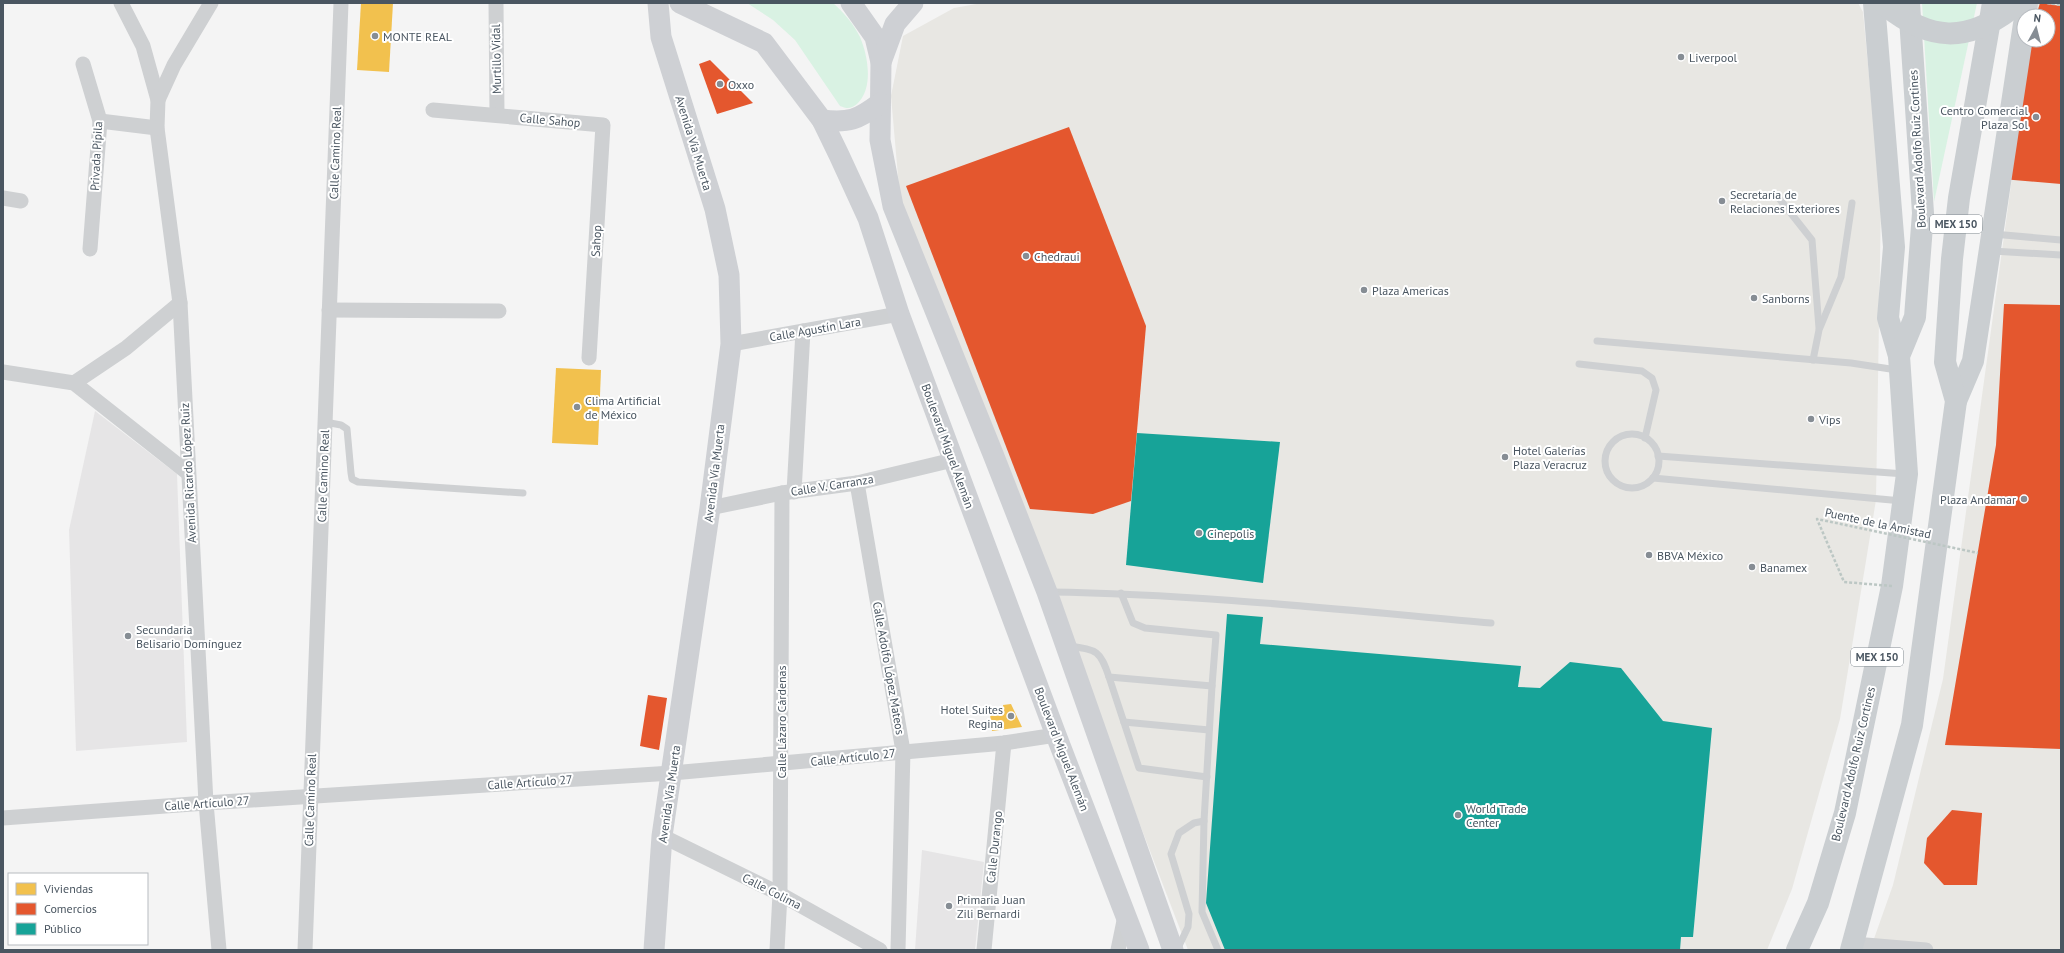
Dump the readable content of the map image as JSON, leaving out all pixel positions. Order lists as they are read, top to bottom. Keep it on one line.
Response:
{"streets":{"main road":["Avenida Vía Muerta","Boulevard Adolfo Ruiz Cortines","MEX 150","Boulevard Miguel Alemán"],"street":["Murtillo Vidal","Calle Sahop","Calle Camino Real","Privada Pípila","Sahop","Calle Agustín Lara","Avenida Ricardo López Ruiz","Calle V. Carranza","Calle Adolfo López Mateos","Calle Lázaro Cárdenas","Calle Artículo 27","Calle Durango","Calle Colima"],"path":["Puente de la Amistad"]},"crossings":[["Murtillo Vidal","Calle Sahop"],["Calle Sahop","Sahop"],["Avenida Vía Muerta","Calle Agustín Lara"],["Avenida Vía Muerta","Calle V. Carranza"],["Avenida Vía Muerta","Calle Artículo 27"],["Avenida Vía Muerta","Calle Colima"],["Boulevard Adolfo Ruiz Cortines","Puente de la Amistad"],["Calle Camino Real","Calle Artículo 27"],["Calle Agustín Lara","Boulevard Miguel Alemán"],["Calle Agustín Lara","Calle Lázaro Cárdenas"],["Boulevard Miguel Alemán","Calle V. Carranza"],["Boulevard Miguel Alemán","Calle Artículo 27"],["Avenida Ricardo López Ruiz","Calle Artículo 27"],["Calle V. Carranza","Calle Adolfo López Mateos"],["Calle V. Carranza","Calle Lázaro Cárdenas"],["Calle Adolfo López Mateos","Calle Artículo 27"],["Calle Lázaro Cárdenas","Calle Artículo 27"],["Calle Lázaro Cárdenas","Calle Colima"],["Calle Artículo 27","Calle Durango"]],"places":["MONTE REAL","Liverpool","Oxxo","Centro Comercial Plaza Sol","Secretaría de Relaciones Exteriores","Chedraui","Plaza Americas","Sanborns","Clima Artificial de México","Vips","Hotel Galerías Plaza Veracruz","Plaza Andamar","Cinepolis","BBVA México","Banamex","Secundaria Belisario Domínguez","Hotel Suites Regina","World Trade Center","Primaria Juan Zili Bernardi"],"legend":["Viviendas","Comercios","Público"],"north":"top"}
